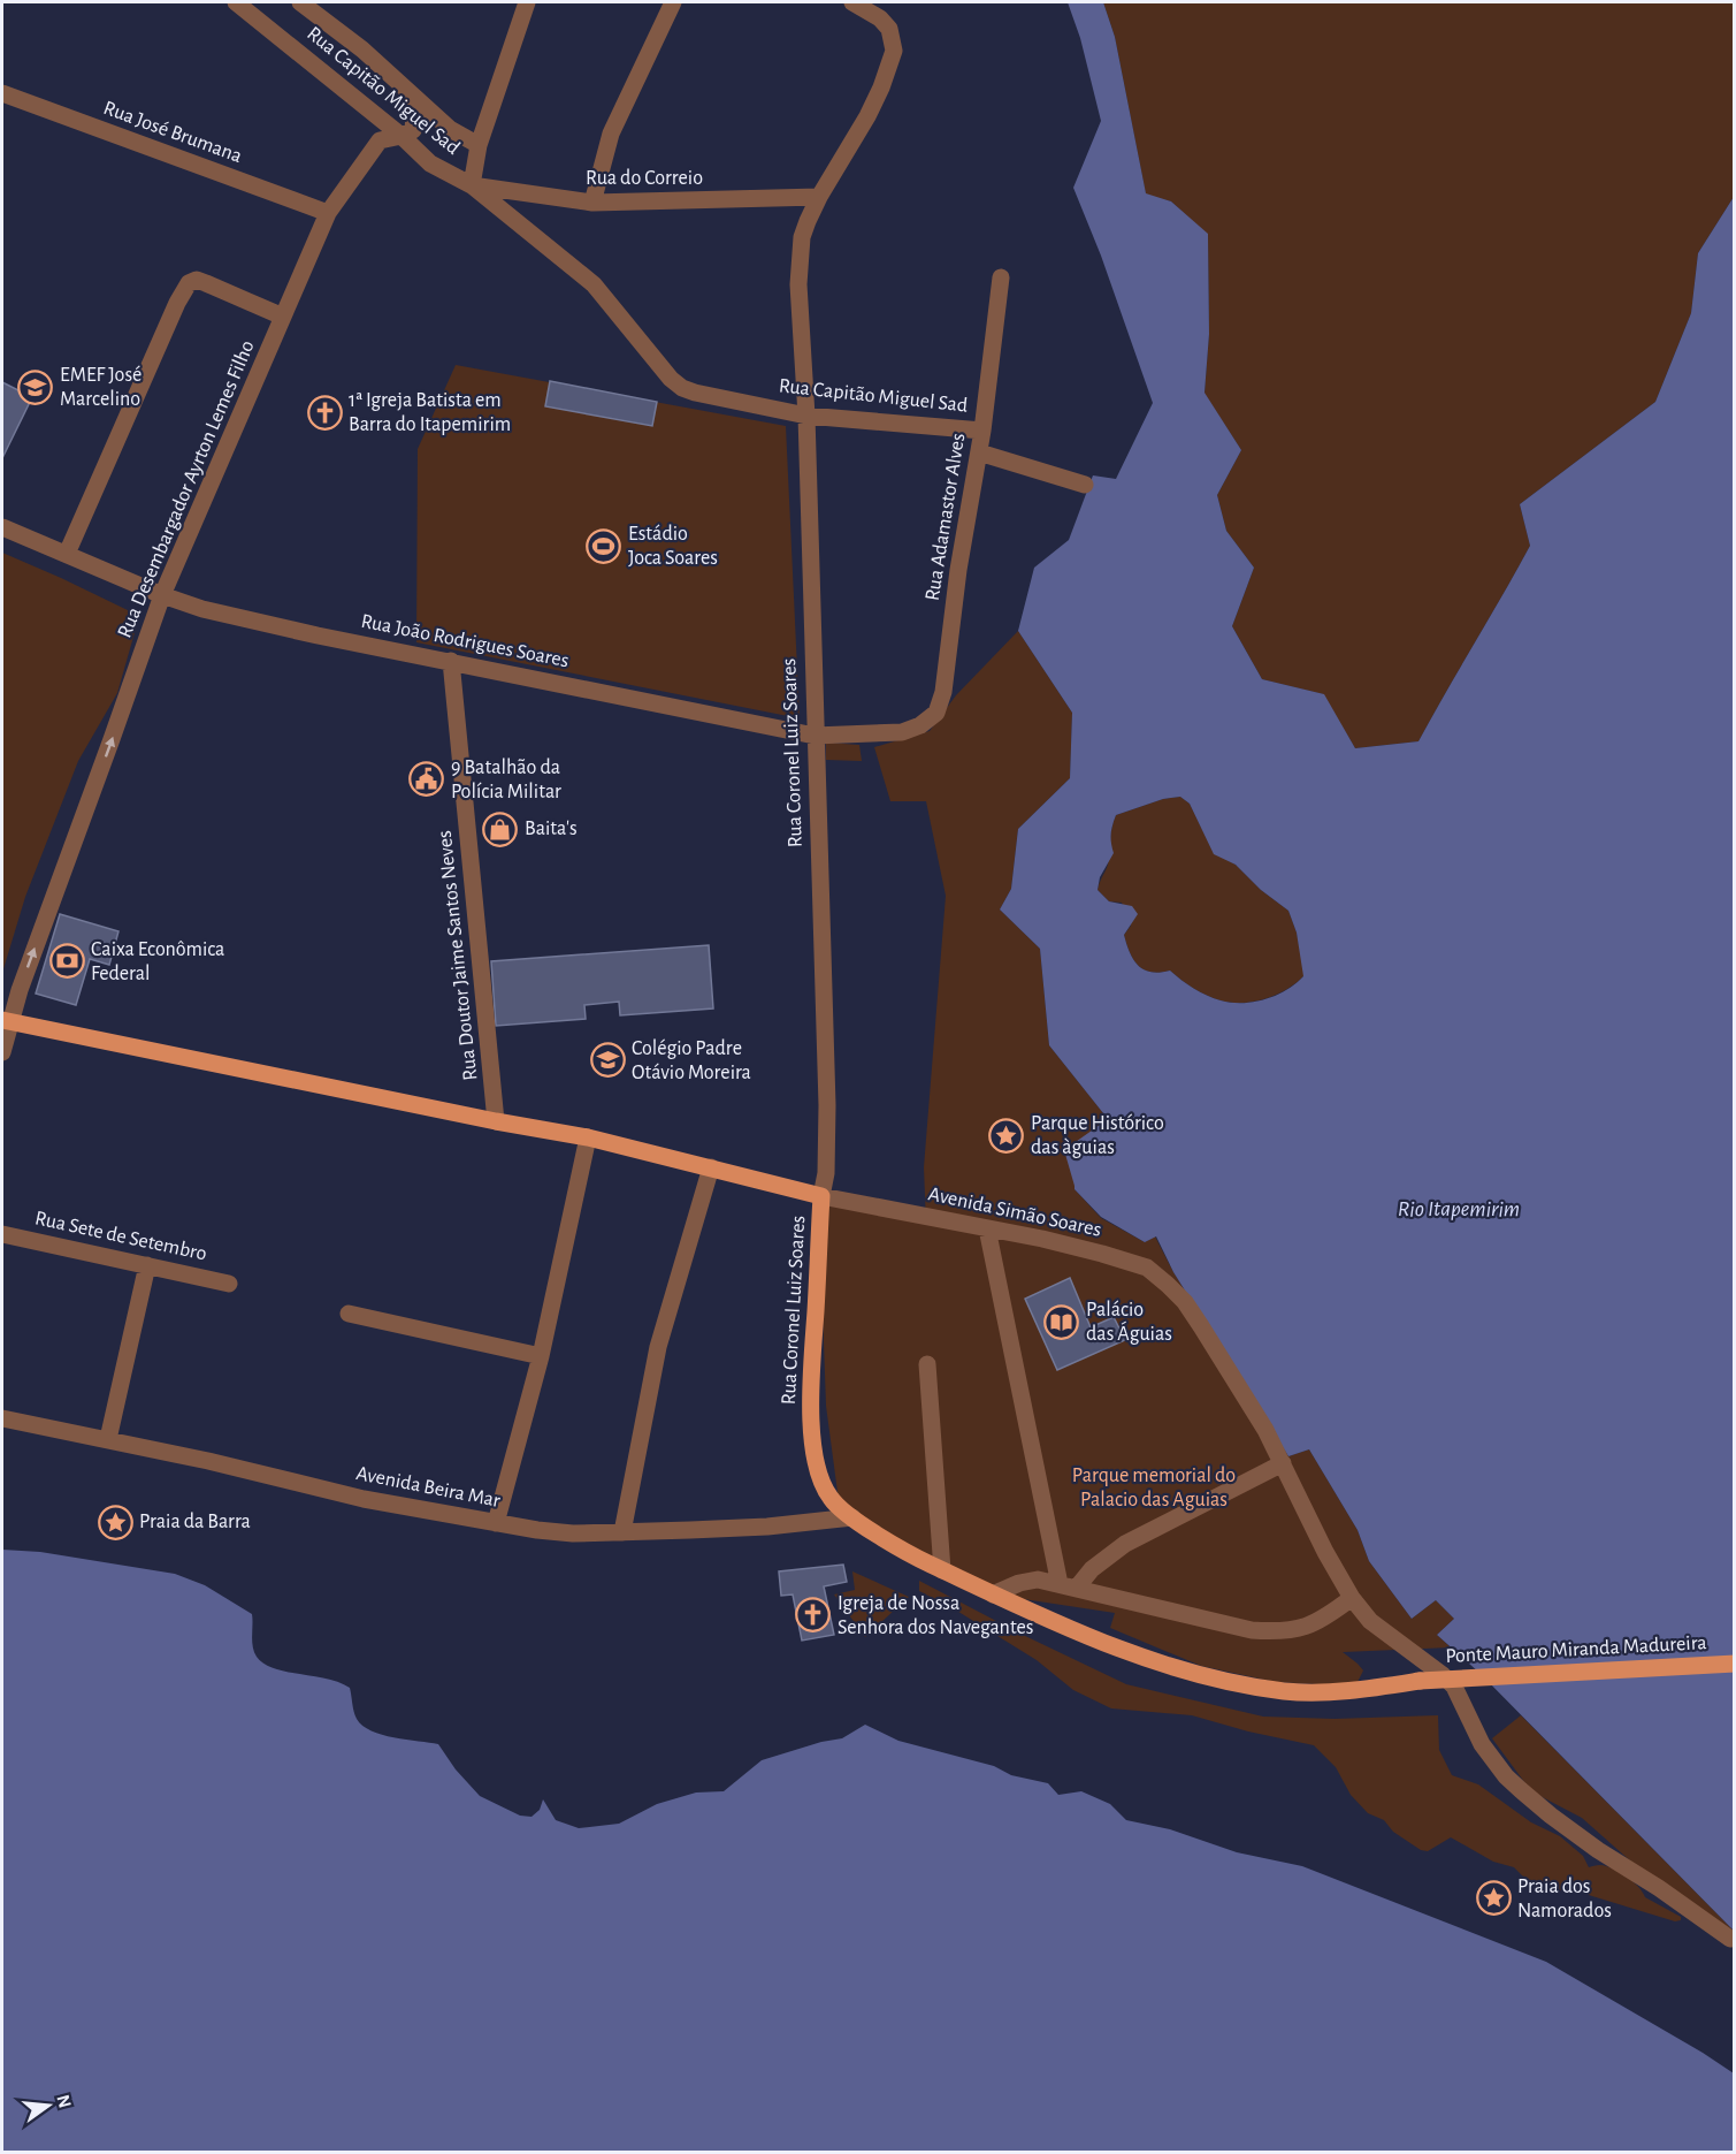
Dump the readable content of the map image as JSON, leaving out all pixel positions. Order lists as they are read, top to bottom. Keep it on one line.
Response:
{"streets":{"main road":["Rua Coronel Luiz Soares","Ponte Mauro Miranda Madureira"],"street":["Rua Capitão Miguel Sad","Rua José Brumana","Rua do Correio","Rua Desembargador Ayrton Lemes Filho","Rua Adamastor Alves","Rua João Rodrigues Soares","Rua Doutor Jaime Santos Neves","Avenida Simão Soares","Rua Sete de Setembro","Avenida Beira Mar"]},"crossings":[["Rua Capitão Miguel Sad","Rua do Correio"],["Rua Capitão Miguel Sad","Rua Desembargador Ayrton Lemes Filho"],["Rua Capitão Miguel Sad","Rua Adamastor Alves"],["Rua Capitão Miguel Sad","Rua Coronel Luiz Soares"],["Rua José Brumana","Rua Desembargador Ayrton Lemes Filho"],["Rua do Correio","Rua Coronel Luiz Soares"],["Rua Desembargador Ayrton Lemes Filho","Rua João Rodrigues Soares"],["Rua Adamastor Alves","Rua João Rodrigues Soares"],["Rua João Rodrigues Soares","Rua Coronel Luiz Soares"],["Rua João Rodrigues Soares","Rua Doutor Jaime Santos Neves"],["Rua Coronel Luiz Soares","Avenida Simão Soares"],["Rua Coronel Luiz Soares","Avenida Beira Mar"],["Rua Coronel Luiz Soares","Ponte Mauro Miranda Madureira"]],"one_way":["Rua Desembargador Ayrton Lemes Filho"],"water":["Rio Itapemirim"],"parks":["Parque memorial do Palacio das Aguias"],"places":{"school or university":["EMEF José Marcelino","Colégio Padre Otávio Moreira"],"church":["1ª Igreja Batista em Barra do Itapemirim","Igreja de Nossa Senhora dos Navegantes"],"sports":["Estádio Joca Soares"],"public building":["9 Batalhão da Polícia Militar"],"shop":["Baita's"],"bank":["Caixa Econômica Federal"],"place":["Parque Histórico das àguias","Praia da Barra","Praia dos Namorados"],"library":["Palácio das Águias"]},"north":"right"}
